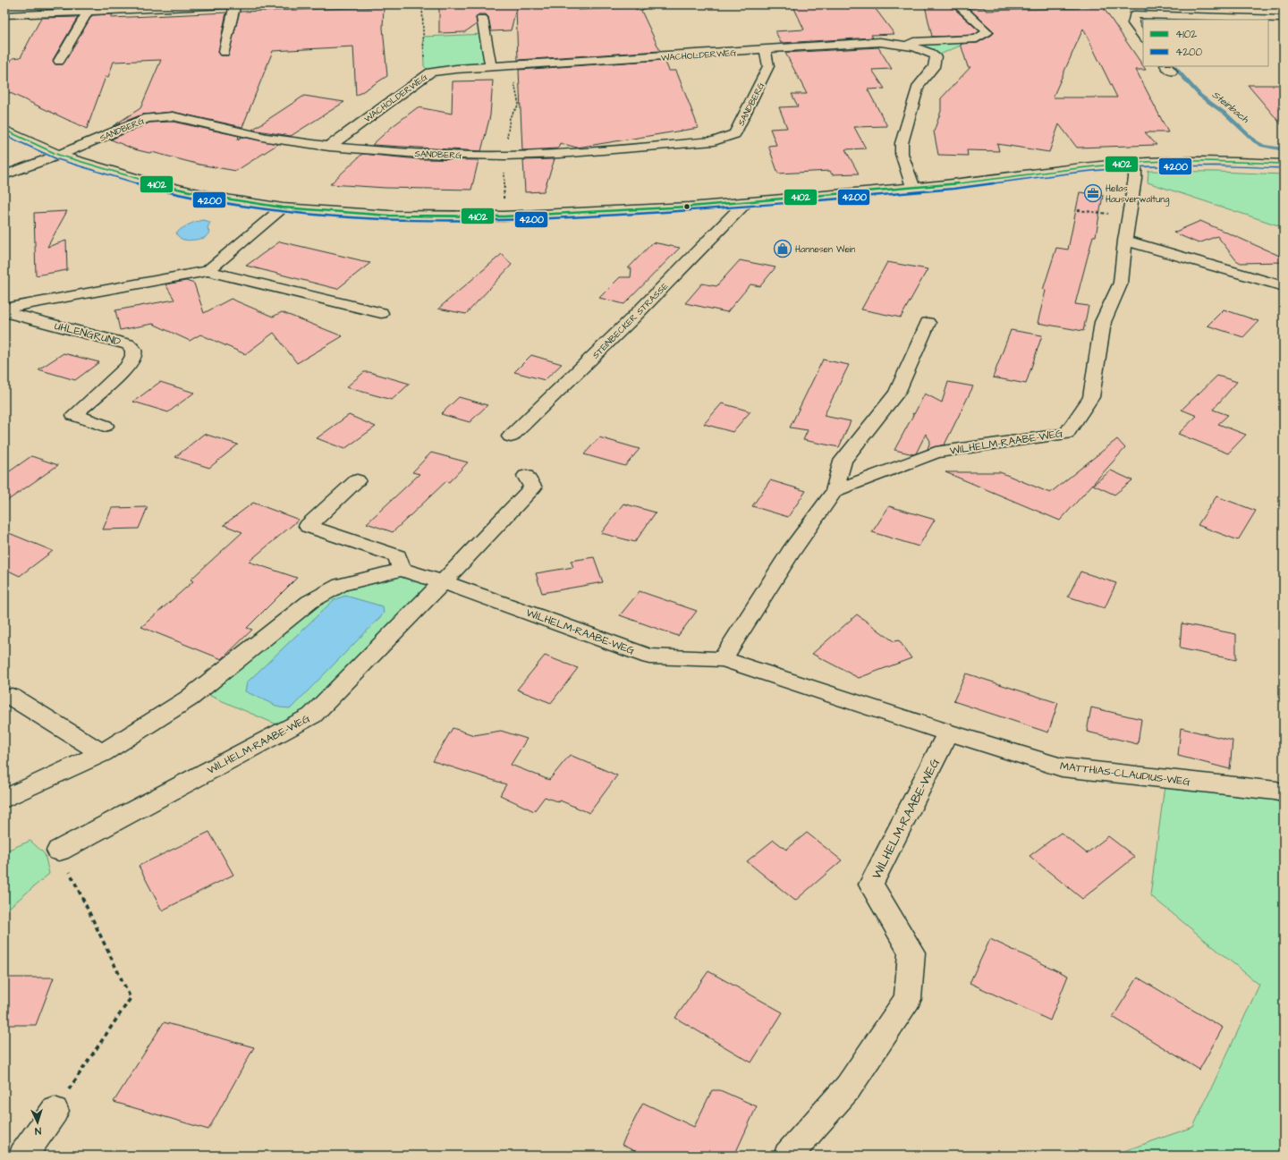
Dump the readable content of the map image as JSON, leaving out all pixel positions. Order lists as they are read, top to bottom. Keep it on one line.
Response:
{"streets":{"street":["WACHOLDERWEG","SANDBERG","STEINBECKER STRASSE","UHLENGRUND","WILHELM-RAABE-WEG","MATTHIAS-CLAUDIUS-WEG"]},"crossings":[["WACHOLDERWEG","SANDBERG"],["WILHELM-RAABE-WEG","MATTHIAS-CLAUDIUS-WEG"]],"water":["Steinbach"],"places":{"office":["Hellas Hausverwaltung"],"shop":["Hannesen Wein"]},"lines":["transit line 4102","transit line 4200"],"legend":["4102","4200"],"north":"bottom"}
